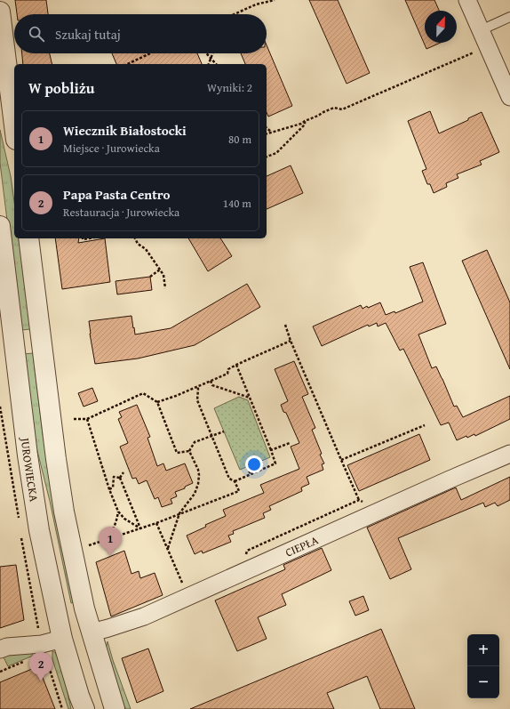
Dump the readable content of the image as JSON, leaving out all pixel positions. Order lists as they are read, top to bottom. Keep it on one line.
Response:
{"streets":{"street":["JUROWIECKA","CIEPŁA"]},"north":"top","page":{"search":"Szukaj tutaj","heading":["W pobliżu","Wyniki: 2"],"list":[{"mark":"1","name":"Wiecznik Białostocki","note":"Miejsce · Jurowiecka","value":"80 m"},{"mark":"2","name":"Papa Pasta Centro","note":"Restauracja · Jurowiecka","value":"140 m"}],"pins":["1","2"],"map_buttons":["+","−"]}}
